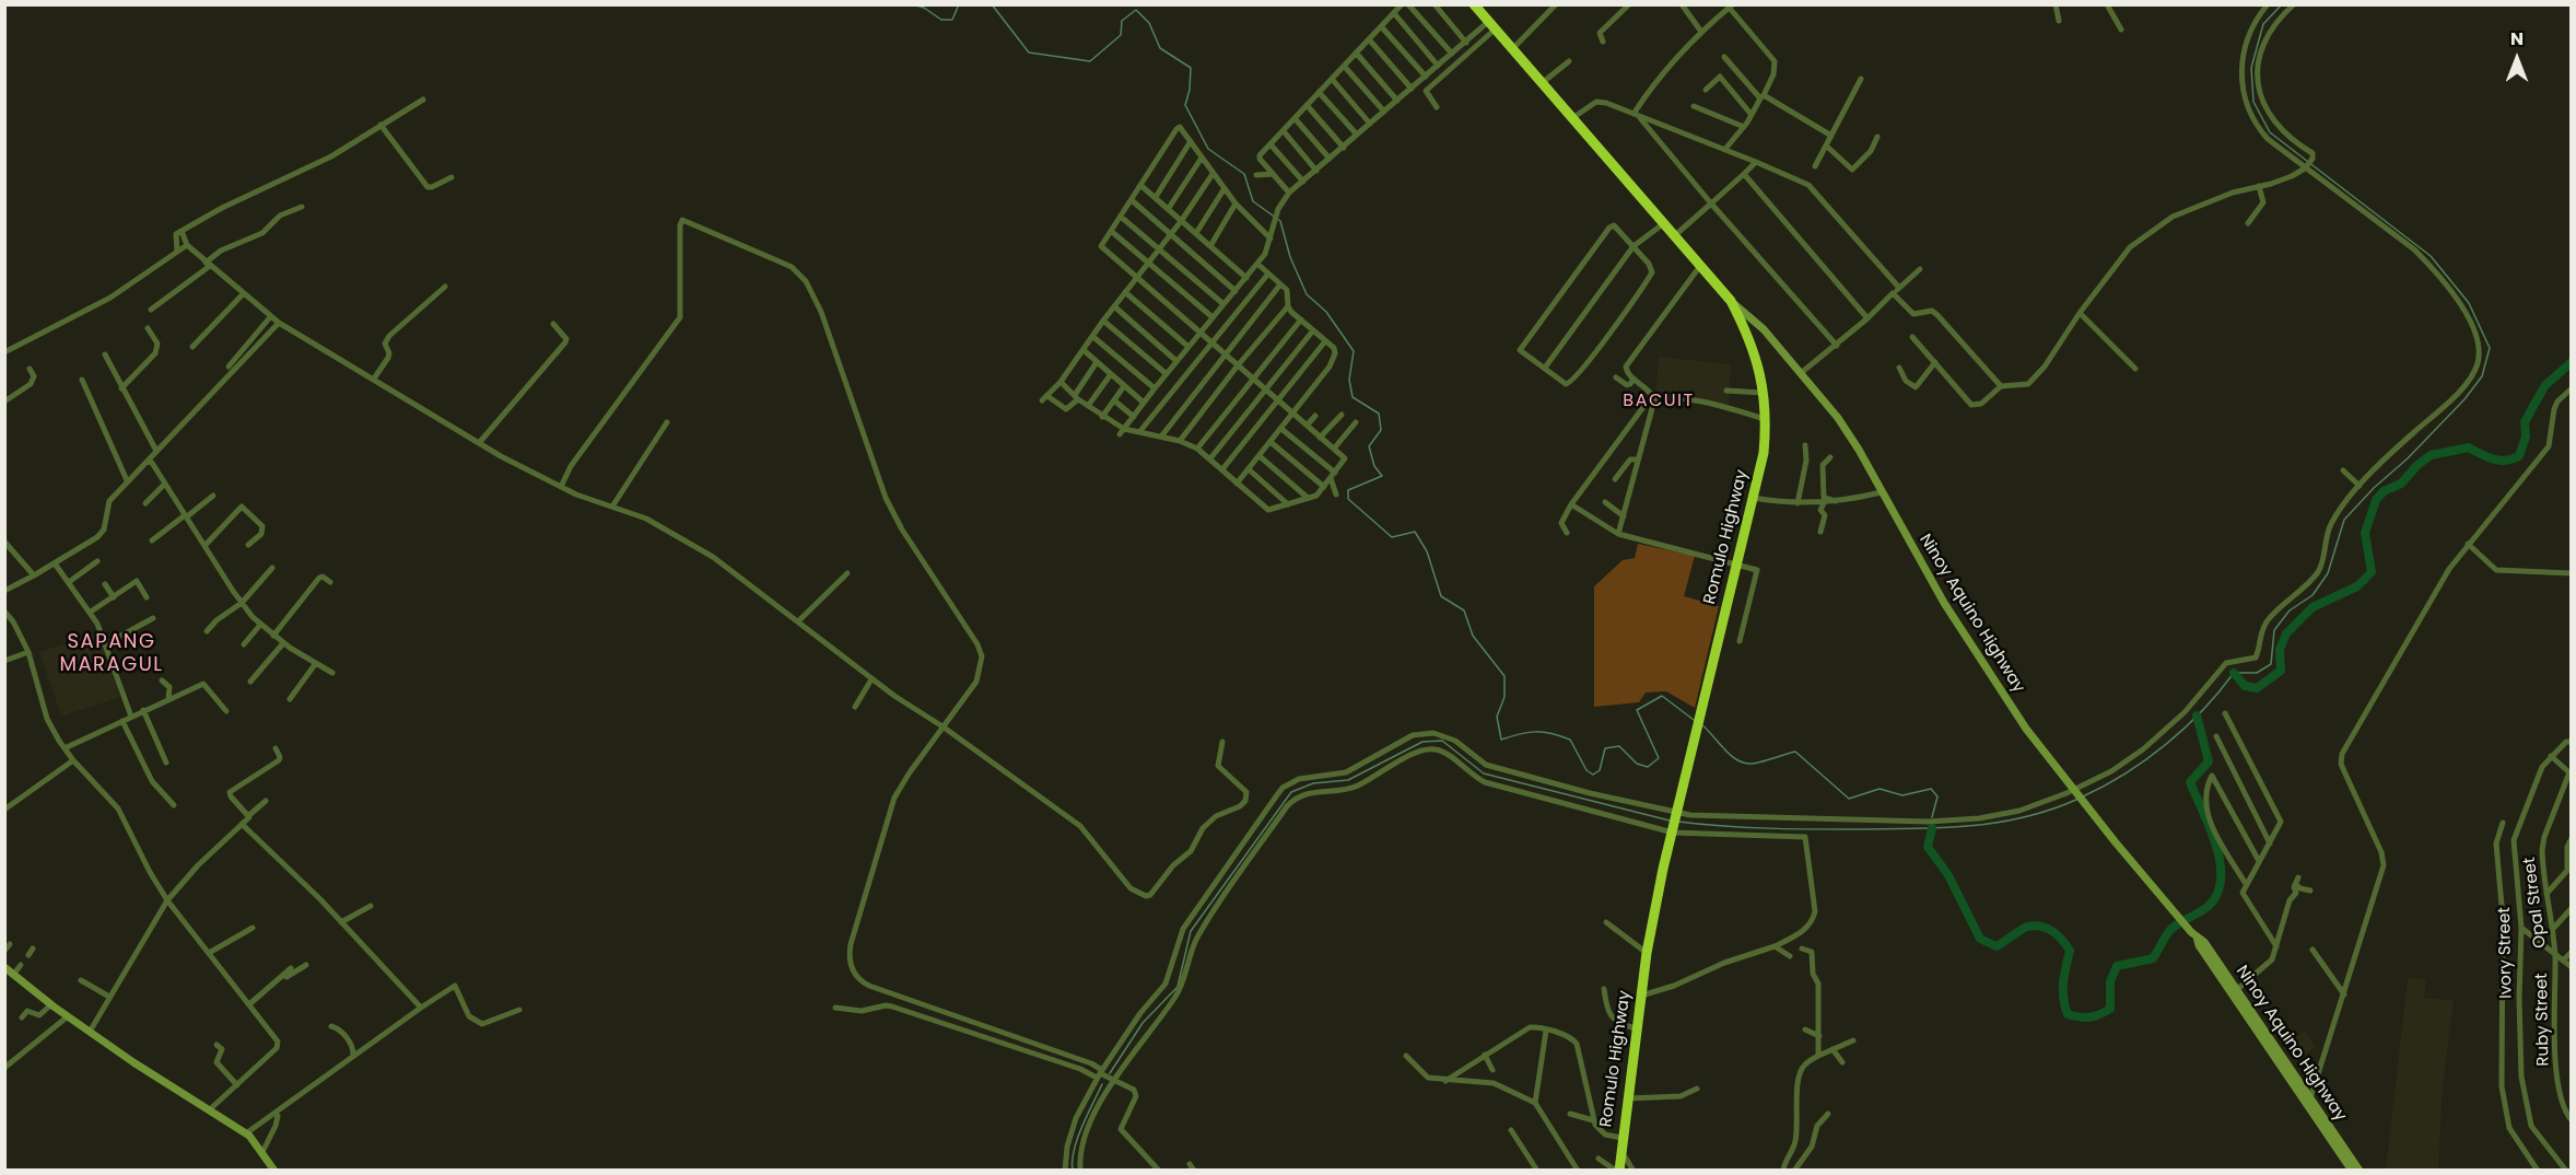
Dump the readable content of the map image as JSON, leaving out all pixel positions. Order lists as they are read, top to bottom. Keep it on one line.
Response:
{"streets":{"highway":["Romulo Highway"],"main road":["Ninoy Aquino Highway"],"street":["Opal Street","Ivory Street","Ruby Street"]},"crossings":[["Romulo Highway","Ninoy Aquino Highway"],["Opal Street","Ruby Street"]],"districts":["BACUIT","SAPANG MARAGUL"],"north":"top"}
